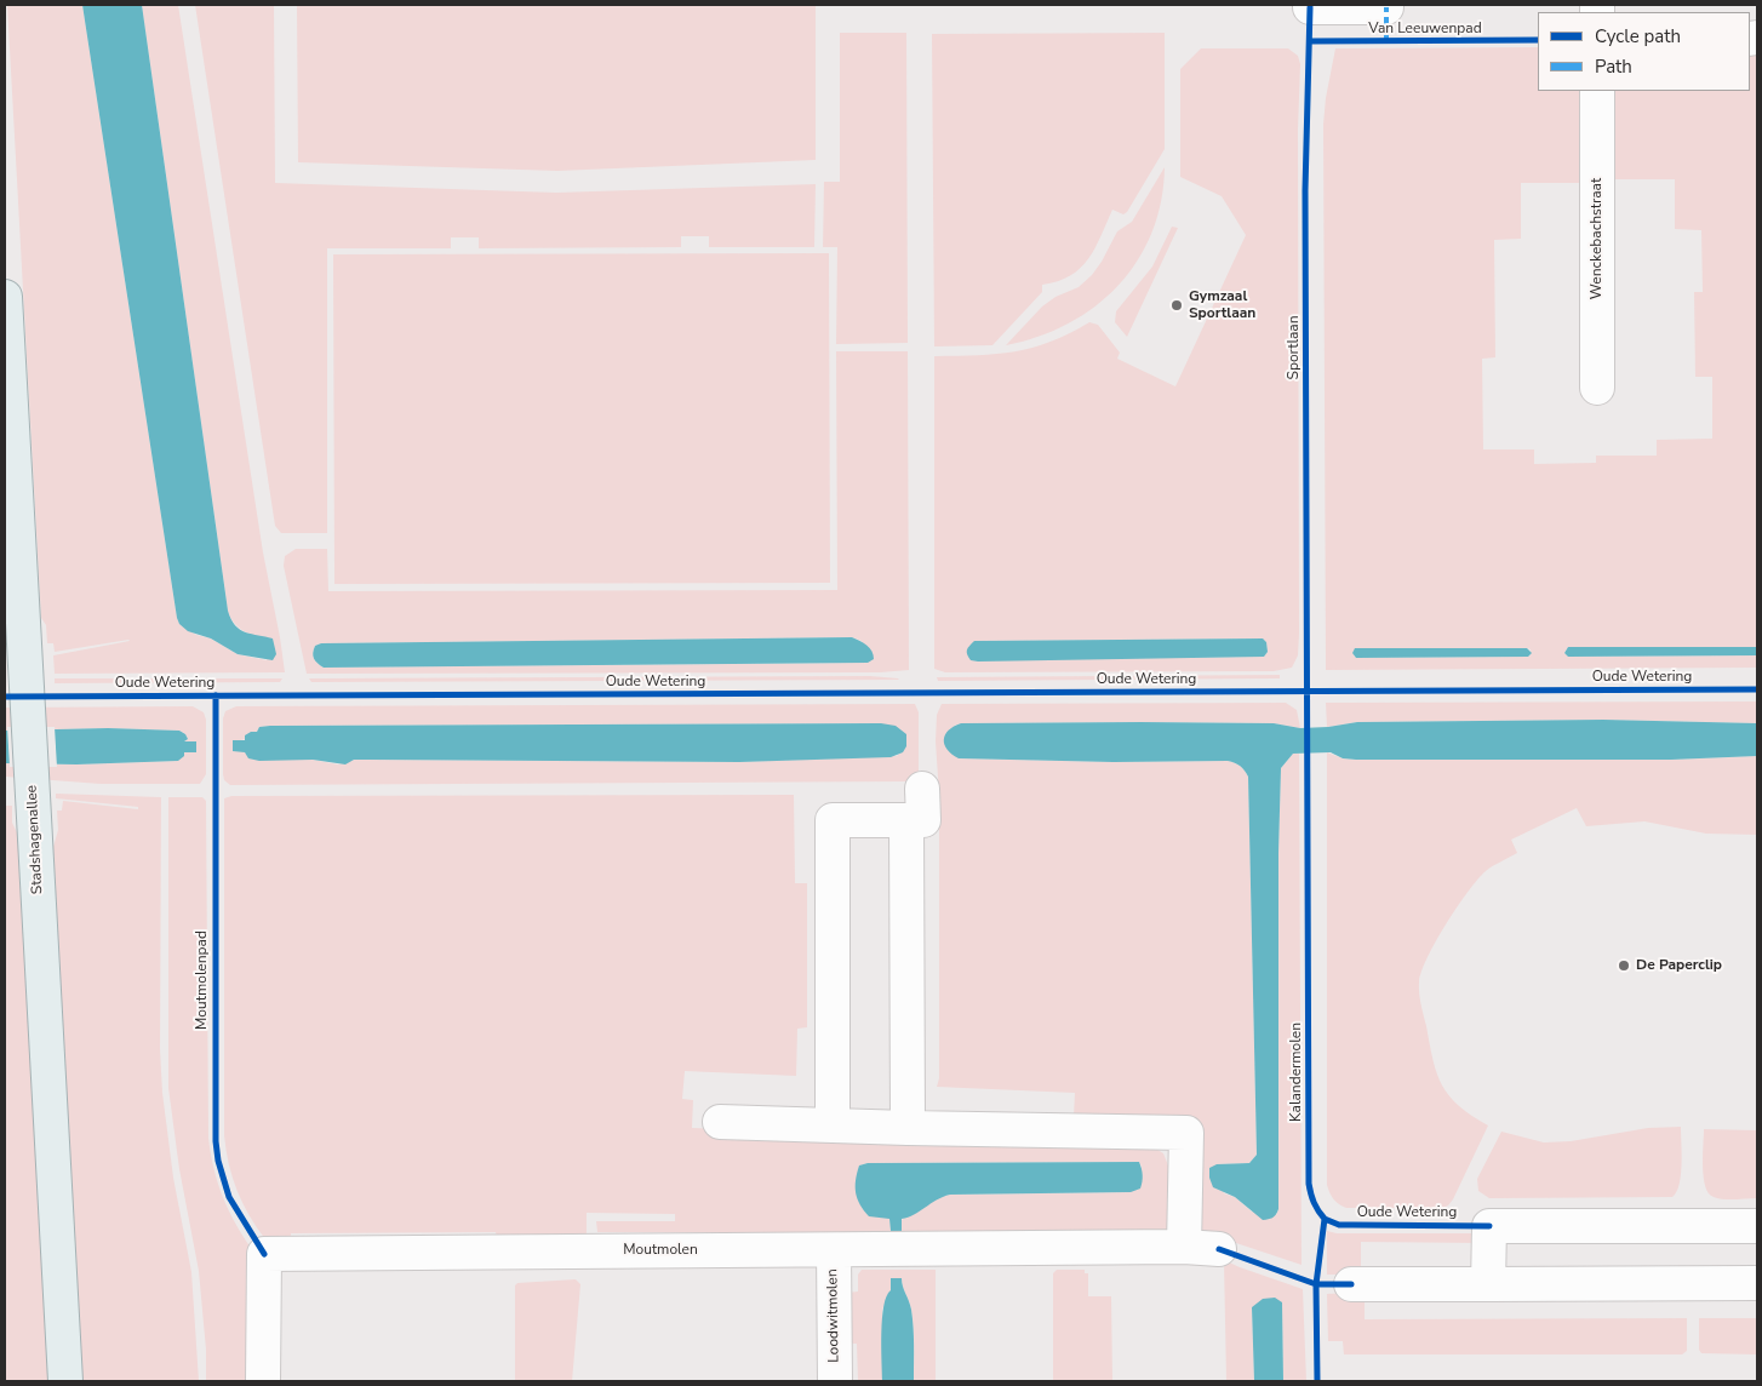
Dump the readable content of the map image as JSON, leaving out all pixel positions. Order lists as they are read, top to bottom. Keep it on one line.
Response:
{"streets":{"main road":["Stadshagenallee"],"street":["Wenckebachstraat","Moutmolen","Loodwitmolen"],"cycle path":["Van Leeuwenpad","Sportlaan","Oude Wetering"]},"crossings":[["Moutmolen","Loodwitmolen"]],"places":["Gymzaal Sportlaan","De Paperclip"],"legend":["Cycle path","Path"]}
